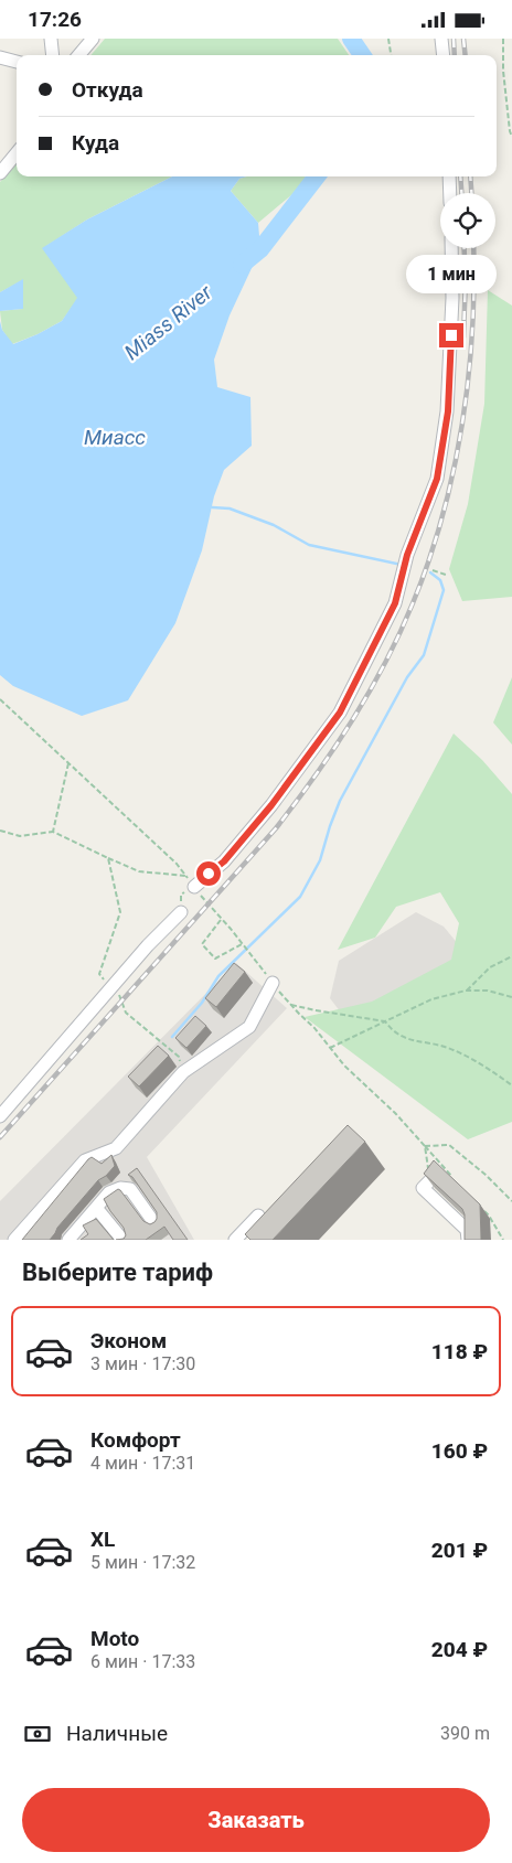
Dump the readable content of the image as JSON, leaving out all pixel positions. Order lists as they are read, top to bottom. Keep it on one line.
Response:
{"water":["Miass River","Миасс"],"page":{"status":"17:26","banner":["Откуда","Куда"],"bubble":"1 мин","heading":"Выберите тариф","list":[{"name":"Эконом","note":"3 мин · 17:30","value":"118 ₽"},{"name":"Комфорт","note":"4 мин · 17:31","value":"160 ₽"},{"name":"XL","note":"5 мин · 17:32","value":"201 ₽"},{"name":"Moto","note":"6 мин · 17:33","value":"204 ₽"}],"pay":["Наличные","390 m"],"buttons":"Заказать"}}
